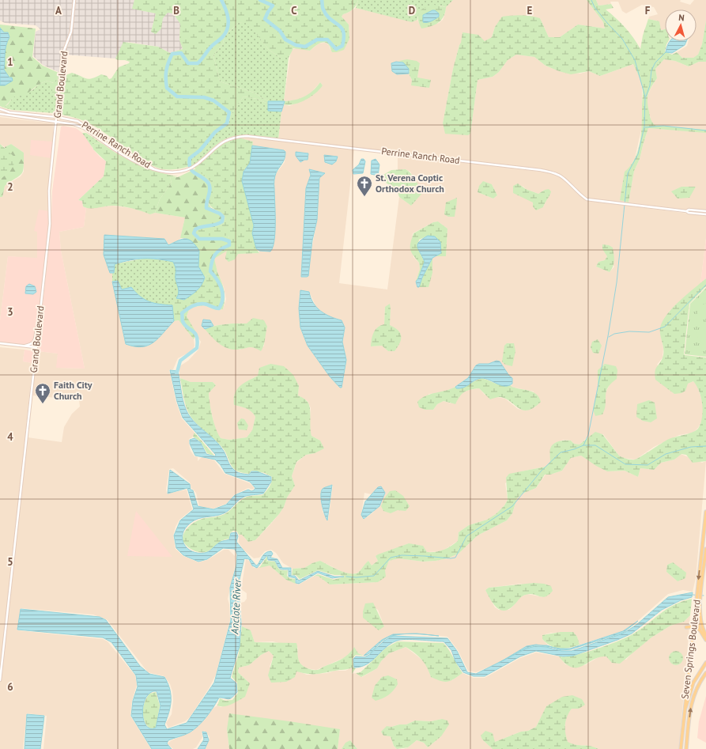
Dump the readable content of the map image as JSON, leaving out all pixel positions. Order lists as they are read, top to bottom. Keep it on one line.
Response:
{"streets":{"main road":["Seven Springs Boulevard"],"street":["Grand Boulevard","Perrine Ranch Road"]},"crossings":[["Grand Boulevard","Perrine Ranch Road"]],"water":["Anclote River"],"places":{"church":["St. Verena Coptic Orthodox Church","Faith City Church"]},"north":"top","grid":{"columns":["A","B","C","D","E","F"],"rows":["1","2","3","4","5","6"]}}
